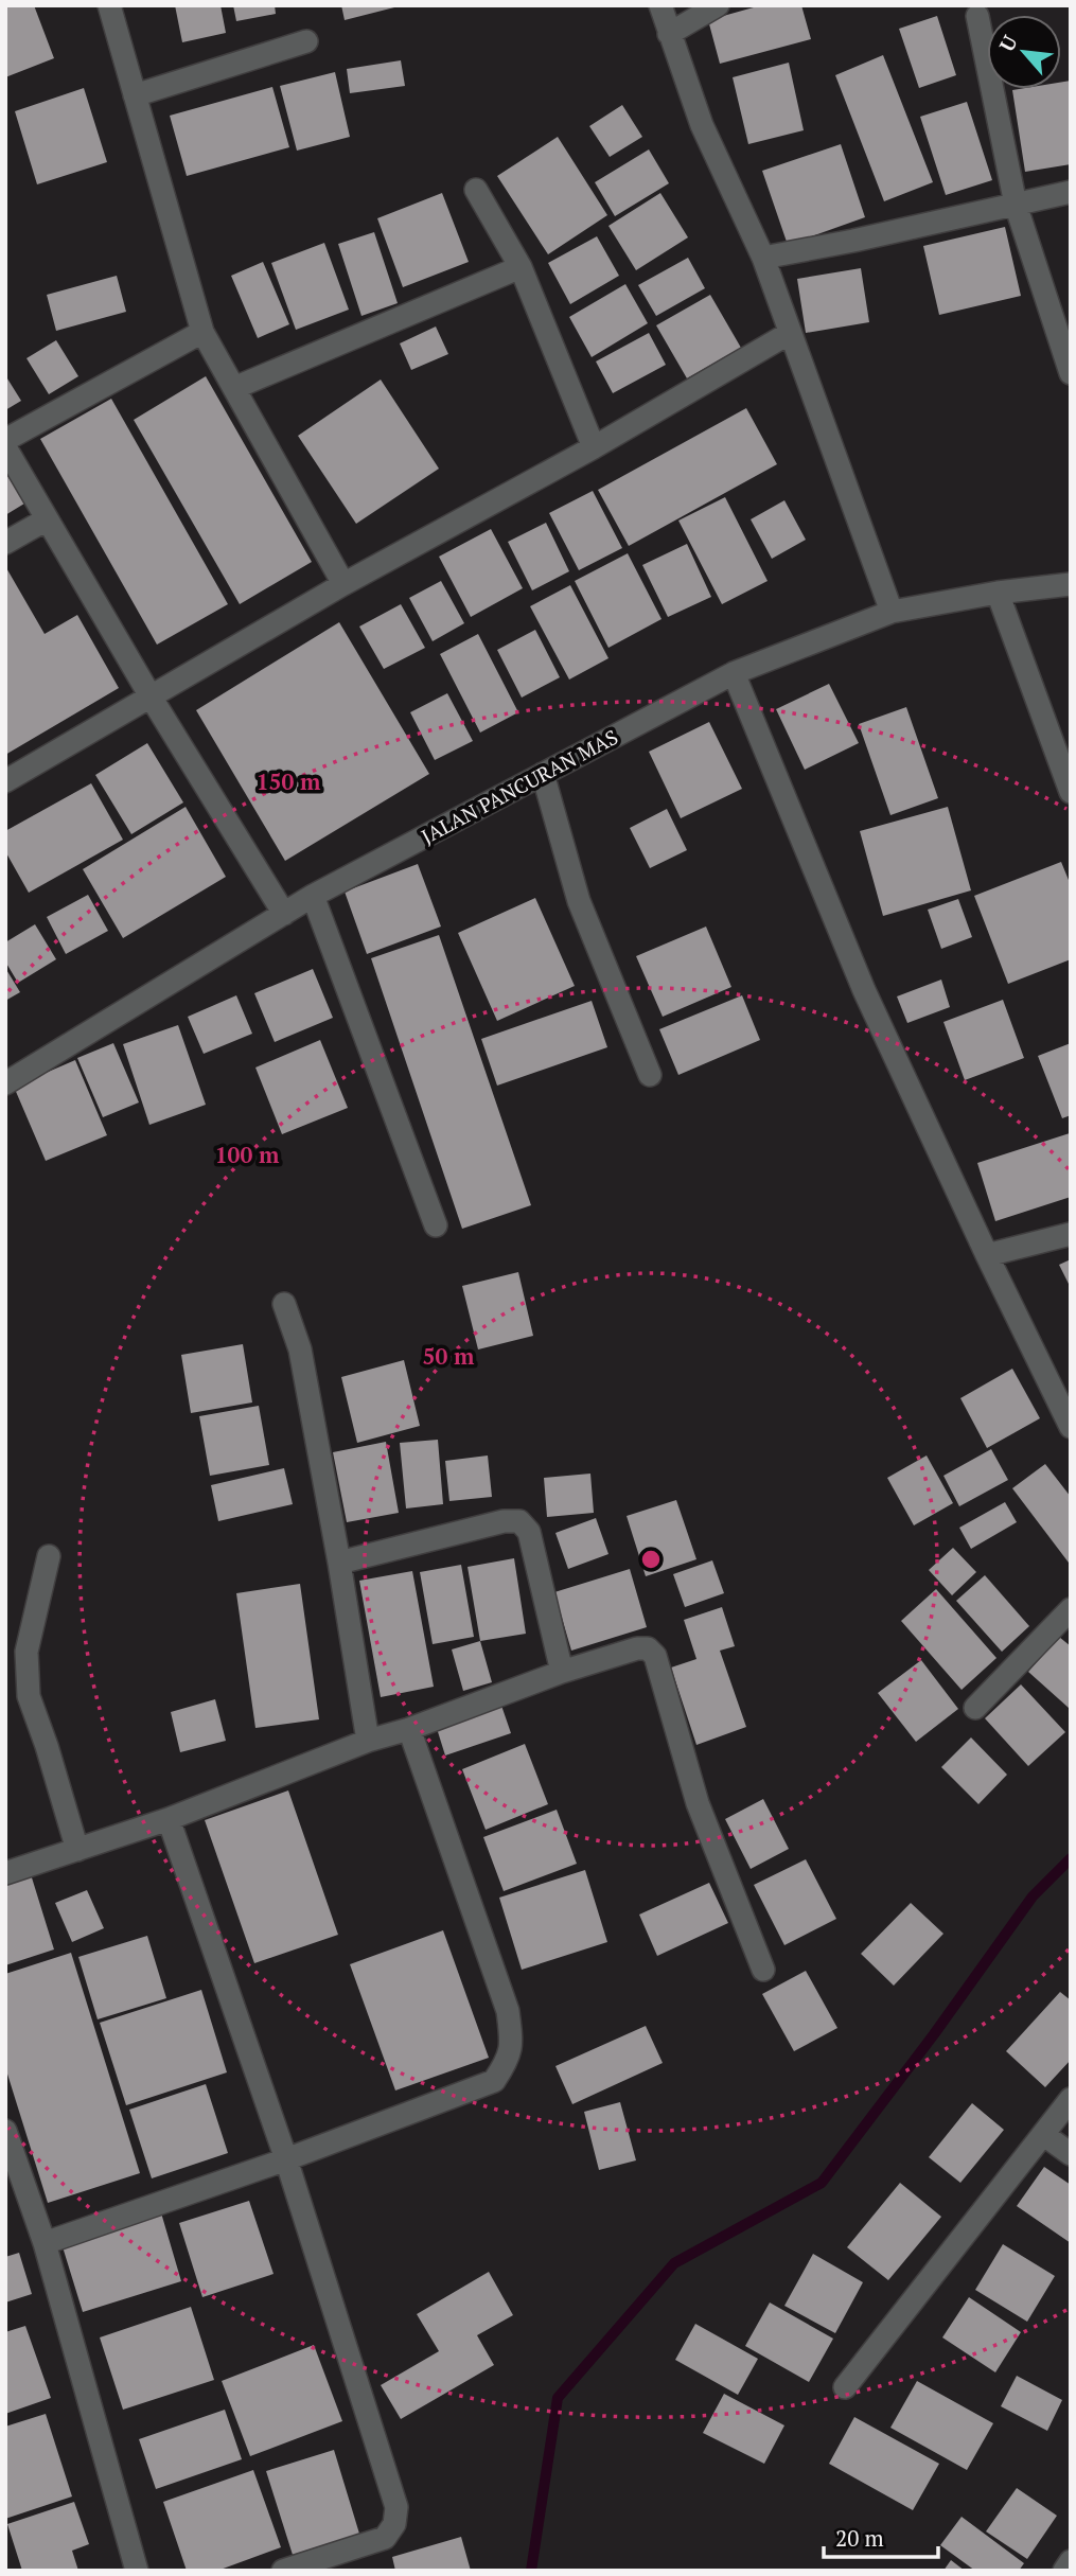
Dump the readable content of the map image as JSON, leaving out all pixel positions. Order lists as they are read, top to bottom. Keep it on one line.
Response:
{"streets":{"street":["JALAN PANCURAN MAS"]},"scale_bar":"20 m","north":"top left","rings":["150 m","100 m","50 m"]}
